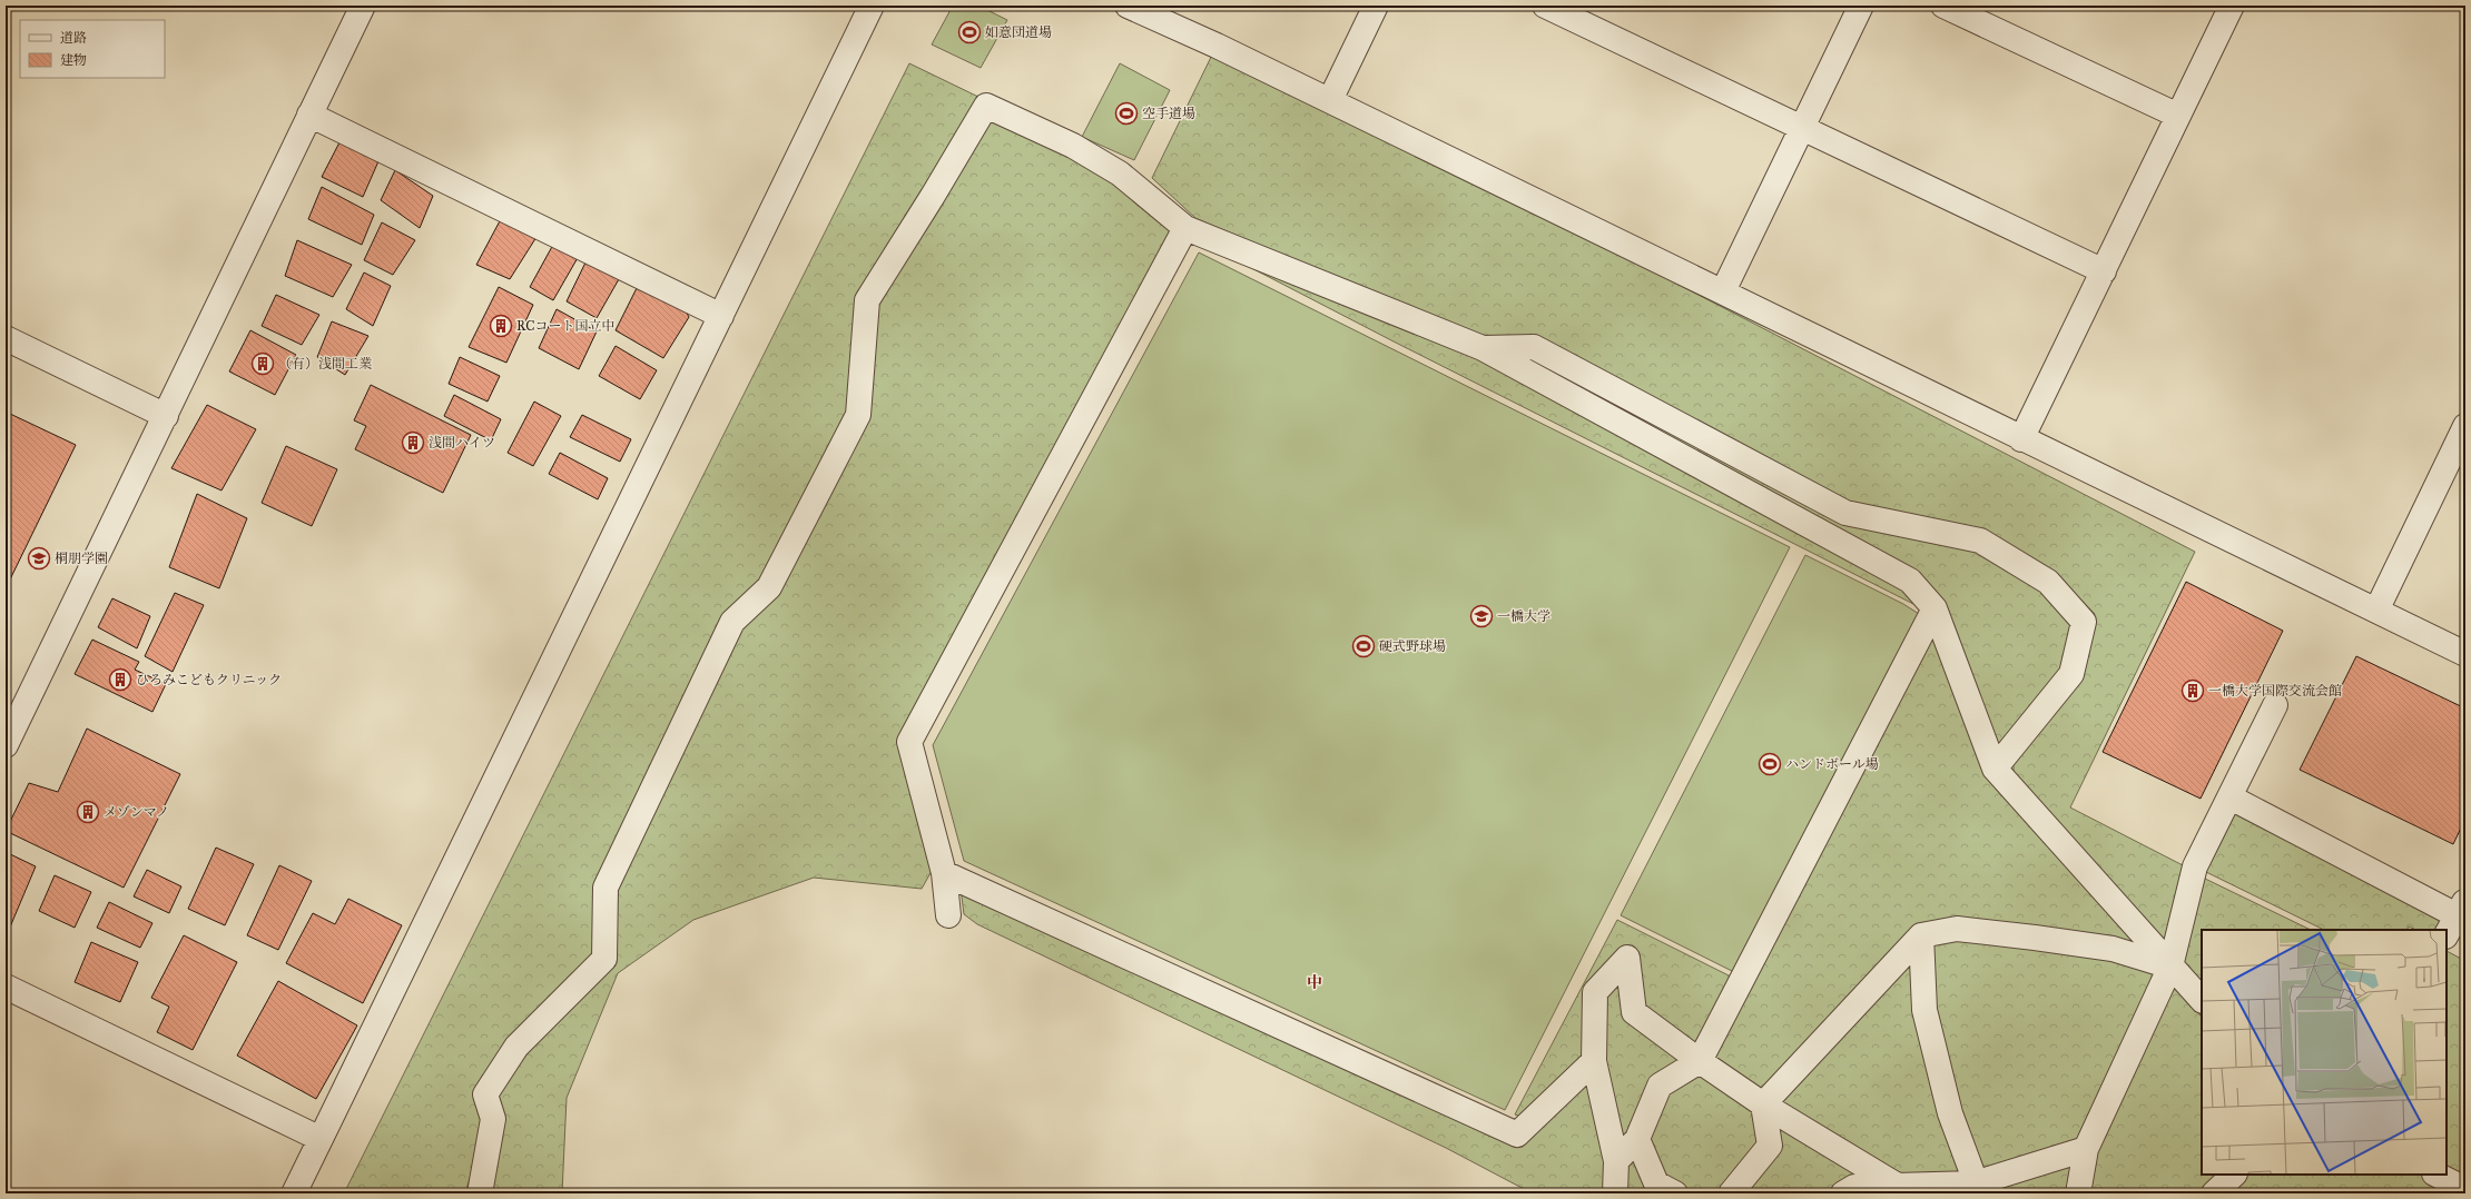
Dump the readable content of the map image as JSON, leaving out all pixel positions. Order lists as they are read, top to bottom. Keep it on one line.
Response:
{"districts":["中"],"places":{"sports":["如意団道場","空手道場","硬式野球場","ハンドボール場"],"building":["RCコート国立中","（有）浅間工業","浅間ハイツ","ひろみこどもクリニック","一橋大学国際交流会館","メゾンマノ"],"school or university":["桐朋学園","一橋大学"]},"legend":["道路","建物"]}
